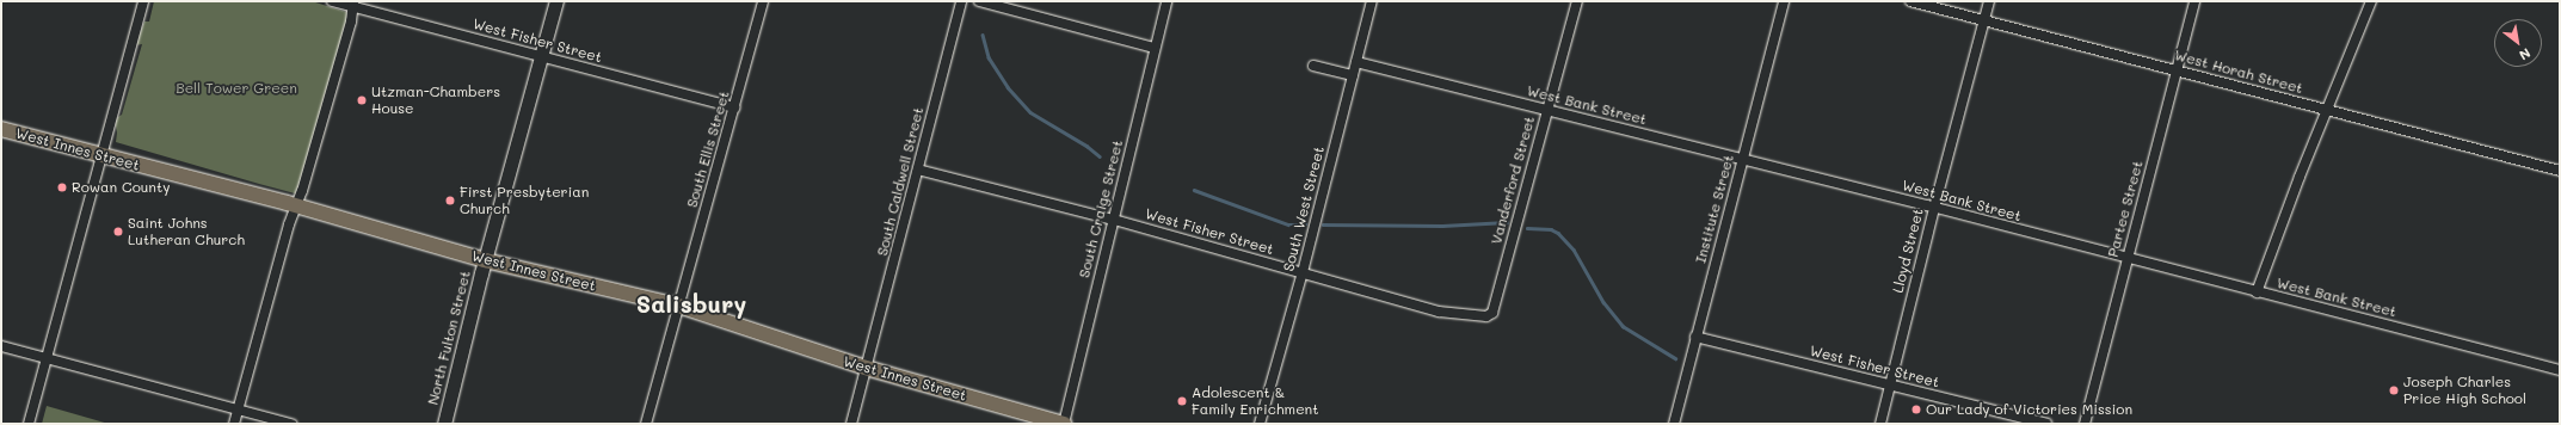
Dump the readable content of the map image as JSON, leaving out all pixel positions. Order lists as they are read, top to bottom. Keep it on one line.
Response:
{"streets":{"main road":["West Innes Street"],"street":["West Fisher Street","West Horah Street","West Bank Street","South Ellis Street","Vanderford Street","South Caldwell Street","South Craige Street","South West Street","Institute Street","Partee Street","Lloyd Street","North Fulton Street"]},"crossings":[["West Fisher Street","South Ellis Street"],["West Fisher Street","Vanderford Street"],["West Fisher Street","South Caldwell Street"],["West Fisher Street","South Craige Street"],["West Fisher Street","South West Street"],["West Fisher Street","Institute Street"],["West Fisher Street","Lloyd Street"],["West Fisher Street","North Fulton Street"],["West Horah Street","Partee Street"],["West Horah Street","Lloyd Street"],["West Bank Street","Vanderford Street"],["West Bank Street","South West Street"],["West Bank Street","Institute Street"],["West Bank Street","Partee Street"],["West Bank Street","Lloyd Street"],["West Innes Street","South Ellis Street"],["West Innes Street","South Caldwell Street"],["West Innes Street","South Craige Street"],["West Innes Street","North Fulton Street"]],"districts":["Salisbury"],"parks":["Bell Tower Green"],"places":["Utzman-Chambers House","Rowan County","First Presbyterian Church","Saint Johns Lutheran Church","Joseph Charles Price High School","Adolescent & Family Enrichment","Our Lady of Victories Mission"],"north":"bottom right"}
